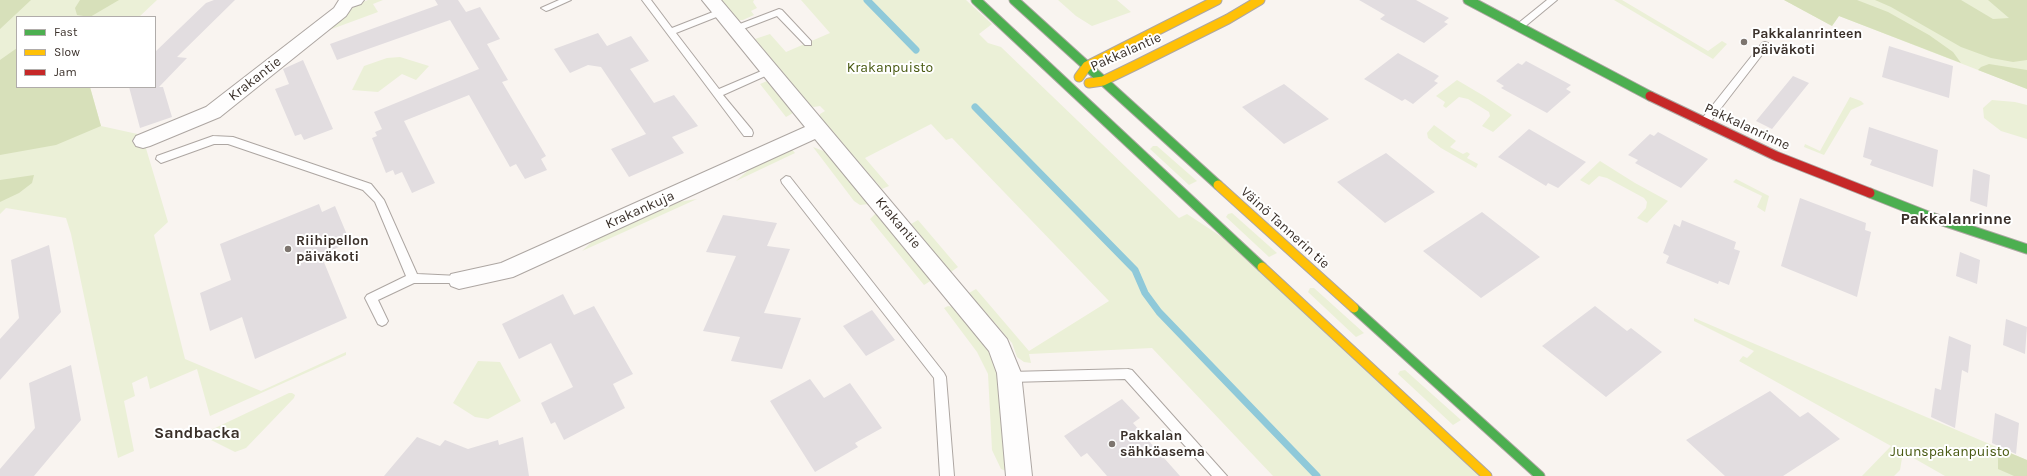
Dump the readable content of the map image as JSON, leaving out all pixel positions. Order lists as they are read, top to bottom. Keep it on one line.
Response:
{"streets":{"main road":["Pakkalantie","Pakkalanrinne","Väinö Tannerin tie"],"street":["Krakantie","Krakankuja"]},"crossings":[["Pakkalantie","Väinö Tannerin tie"],["Krakantie","Krakankuja"]],"districts":["Pakkalanrinne","Sandbacka"],"parks":["Krakanpuisto","Juunspakanpuisto"],"places":["Pakkalanrinteen päiväkoti","Riihipellon päiväkoti","Pakkalan sähköasema"],"legend":["Fast","Slow","Jam"]}
